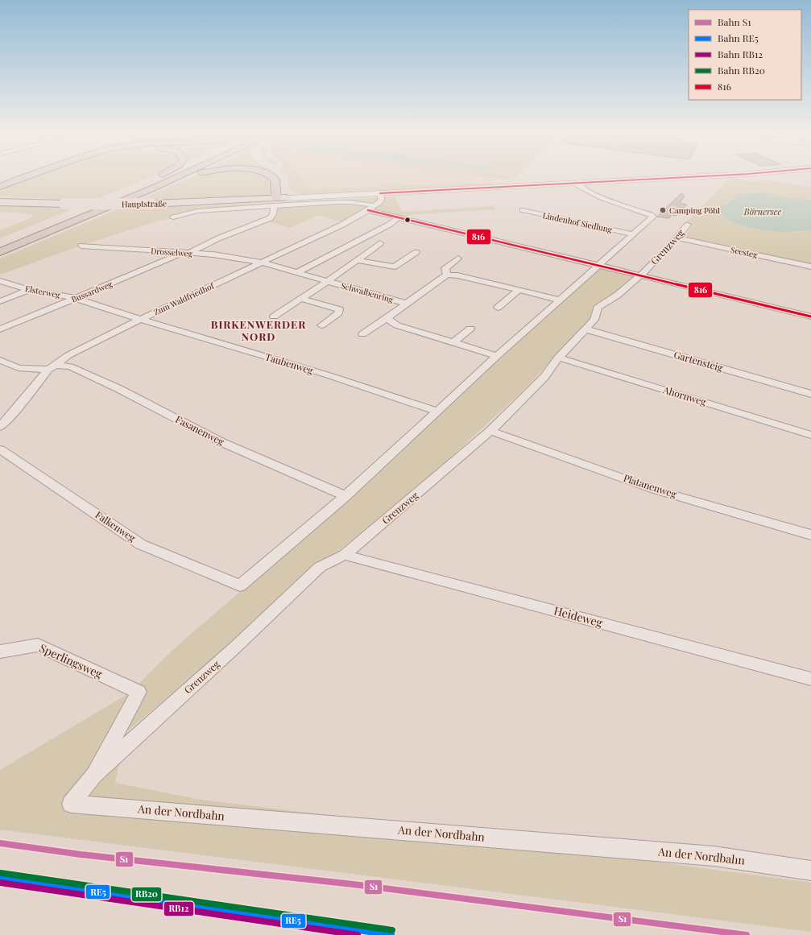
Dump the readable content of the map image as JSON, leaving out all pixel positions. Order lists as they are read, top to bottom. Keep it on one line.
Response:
{"streets":{"main road":["Hauptstraße"],"street":["Lindenhof Siedlung","Grenzweg","Drosselweg","Seesteg","Elsterweg","Bussardweg","Schwalbenring","Zum Waldfriedhof","Gartensteig","Taubenweg","Ahornweg","Fasanenweg","Platanenweg","Falkenweg","Heideweg","Sperlingsweg","An der Nordbahn"]},"crossings":[["Hauptstraße","Bussardweg"],["Hauptstraße","Zum Waldfriedhof"],["Grenzweg","Seesteg"],["Grenzweg","Gartensteig"],["Grenzweg","Ahornweg"],["Grenzweg","Platanenweg"],["Grenzweg","Heideweg"],["Grenzweg","Sperlingsweg"],["Grenzweg","An der Nordbahn"],["Drosselweg","Bussardweg"],["Drosselweg","Schwalbenring"],["Drosselweg","Zum Waldfriedhof"],["Elsterweg","Bussardweg"],["Elsterweg","Zum Waldfriedhof"],["Elsterweg","Taubenweg"],["Schwalbenring","Zum Waldfriedhof"],["Zum Waldfriedhof","Taubenweg"],["Zum Waldfriedhof","Fasanenweg"],["Fasanenweg","Falkenweg"]],"districts":["BIRKENWERDER NORD"],"water":["Börnersee"],"places":["Camping Pöhl"],"lines":["transit line 816","rail line S1","rail line RB20","rail line RE5","rail line RB12"],"legend":["Bahn S1","Bahn RE5","Bahn RB12","Bahn RB20","816"]}
